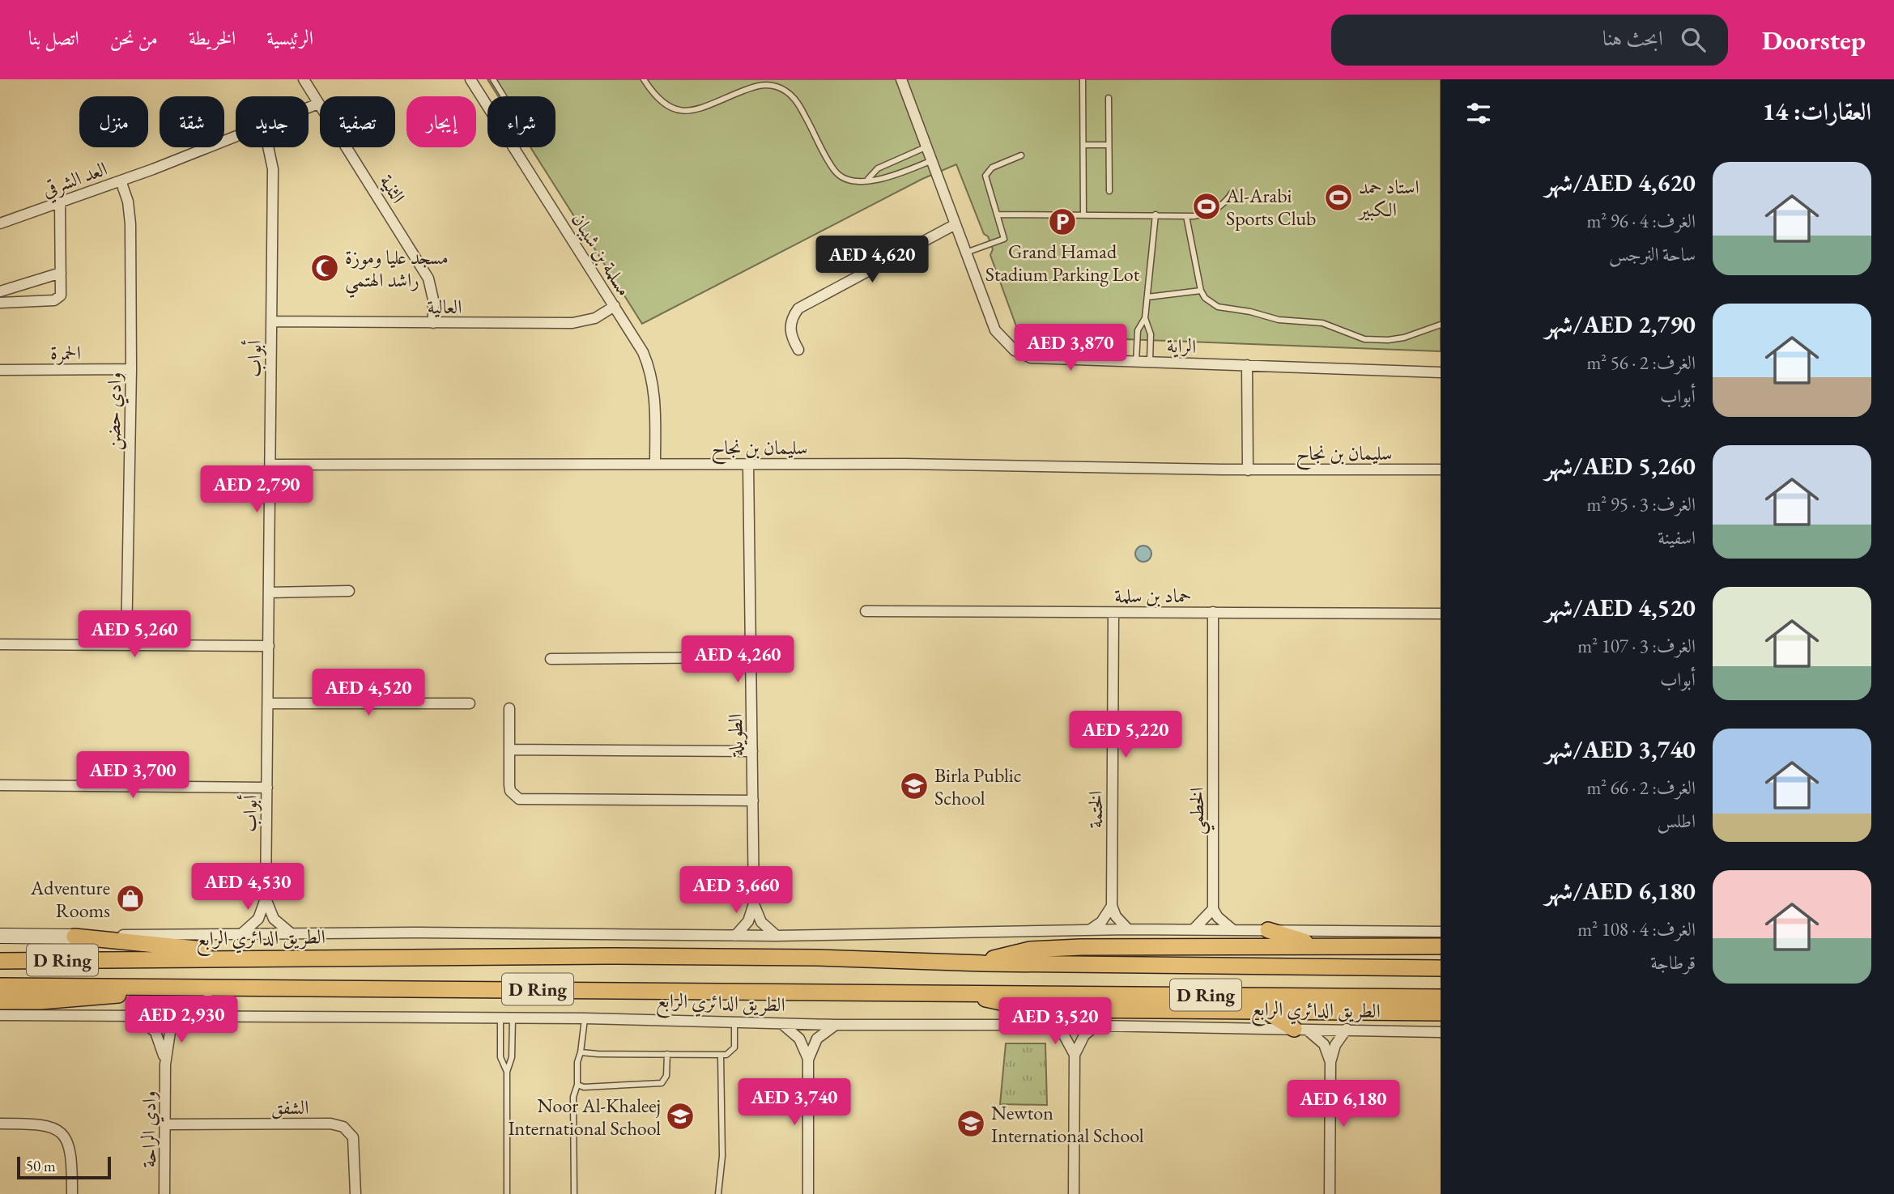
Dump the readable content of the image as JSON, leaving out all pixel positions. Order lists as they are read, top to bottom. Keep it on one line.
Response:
{"streets":{"main road":["الطريق الدائري الرابع","D Ring"],"street":["العد الشرقي","الثنية","مسلمة بن شيبان","العالية","الراية","الحمرة","أبواب","وادي حضن","سليمان بن نجاح","حماد بن سلمة","الطويلة","الختمة","الخطمي","الشفق","وادي الراحة"]},"crossings":[["العد الشرقي","الثنية"],["العد الشرقي","وادي حضن"],["الثنية","العالية"],["مسلمة بن شيبان","العالية"],["مسلمة بن شيبان","سليمان بن نجاح"],["العالية","أبواب"],["الحمرة","وادي حضن"],["أبواب","سليمان بن نجاح"],["أبواب","الطريق الدائري الرابع"],["سليمان بن نجاح","الطويلة"],["حماد بن سلمة","الختمة"],["حماد بن سلمة","الخطمي"],["الطويلة","الطريق الدائري الرابع"],["الطريق الدائري الرابع","D Ring"],["الطريق الدائري الرابع","وادي الراحة"],["الشفق","وادي الراحة"]],"places":{"sports":["استاد حمد الكبير","Al-Arabi Sports Club"],"parking":["Grand Hamad Stadium Parking Lot"],"mosque":["مسجد عليا وموزة راشد الهتمي"],"school or university":["Birla Public School","Noor Al-Khaleej International School","Newton International School"],"shop":["Adventure Rooms"]},"scale_bar":"50 m","page":{"header":"Doorstep","search":"ابحث هنا","nav":["الرئيسية","الخريطة","من نحن","اتصل بنا"],"heading":"العقارات: 14","chip":["شراء","إيجار","تصفية","جديد","شقة","منزل"],"list":[{"name":"AED 4,620/شهر","note":"الغرف: 4 · 96 m² · ساحة النرجس"},{"name":"AED 2,790/شهر","note":"الغرف: 2 · 56 m² · أبواب"},{"name":"AED 5,260/شهر","note":"الغرف: 3 · 95 m² · اسفينة"},{"name":"AED 4,520/شهر","note":"الغرف: 3 · 107 m² · أبواب"},{"name":"AED 3,740/شهر","note":"الغرف: 2 · 66 m² · اطلس"},{"name":"AED 6,180/شهر","note":"الغرف: 4 · 108 m² · قرطاجة"}],"price":["AED 4,620","AED 3,870","AED 2,790","AED 5,260","AED 4,260","AED 4,520","AED 5,220","AED 3,700","AED 4,530","AED 3,660","AED 2,930","AED 3,520","AED 3,740","AED 6,180"],"scale":"50 m"}}
